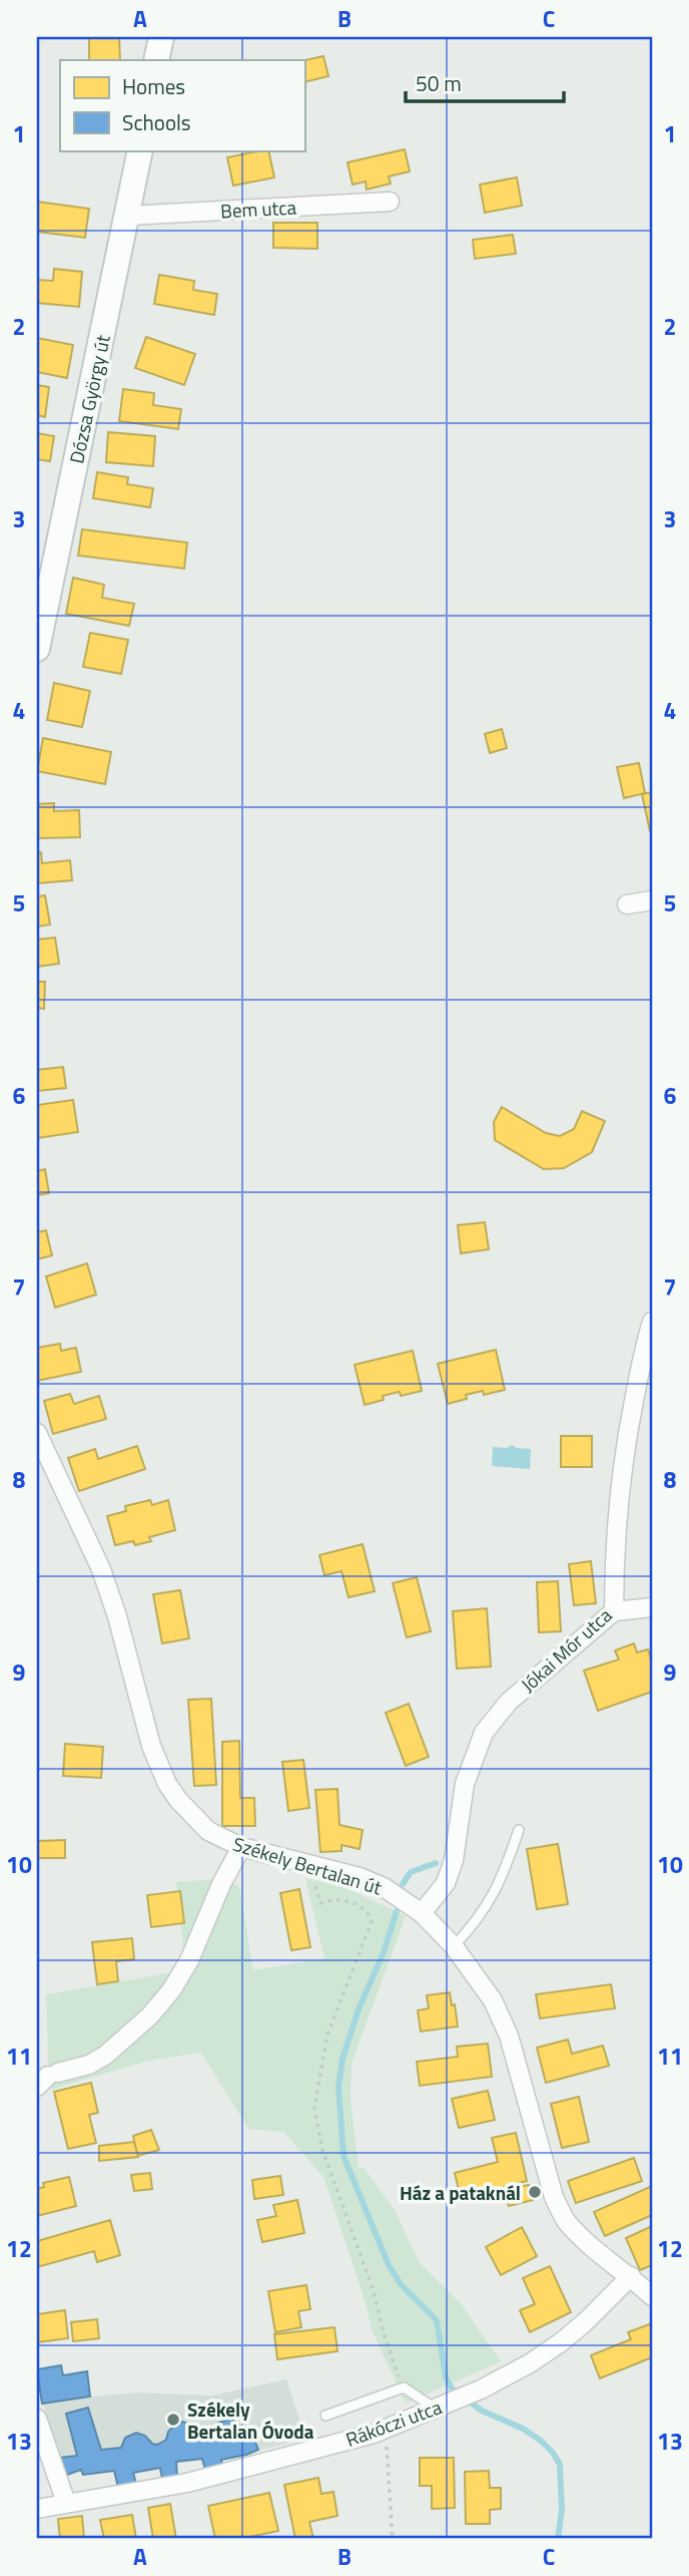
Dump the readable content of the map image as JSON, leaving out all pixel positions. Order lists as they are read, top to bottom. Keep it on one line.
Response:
{"streets":{"main road":["Dózsa György út"],"street":["Bem utca","Jókai Mór utca","Székely Bertalan út","Rákóczi utca"]},"crossings":[["Bem utca","Dózsa György út"],["Jókai Mór utca","Székely Bertalan út"],["Székely Bertalan út","Rákóczi utca"]],"places":["Ház a pataknál","Székely Bertalan Óvoda"],"legend":["Homes","Schools"],"scale_bar":"50 m","grid":{"columns":["A","B","C"],"rows":["1","2","3","4","5","6","7","8","9","10","11","12","13"]}}
